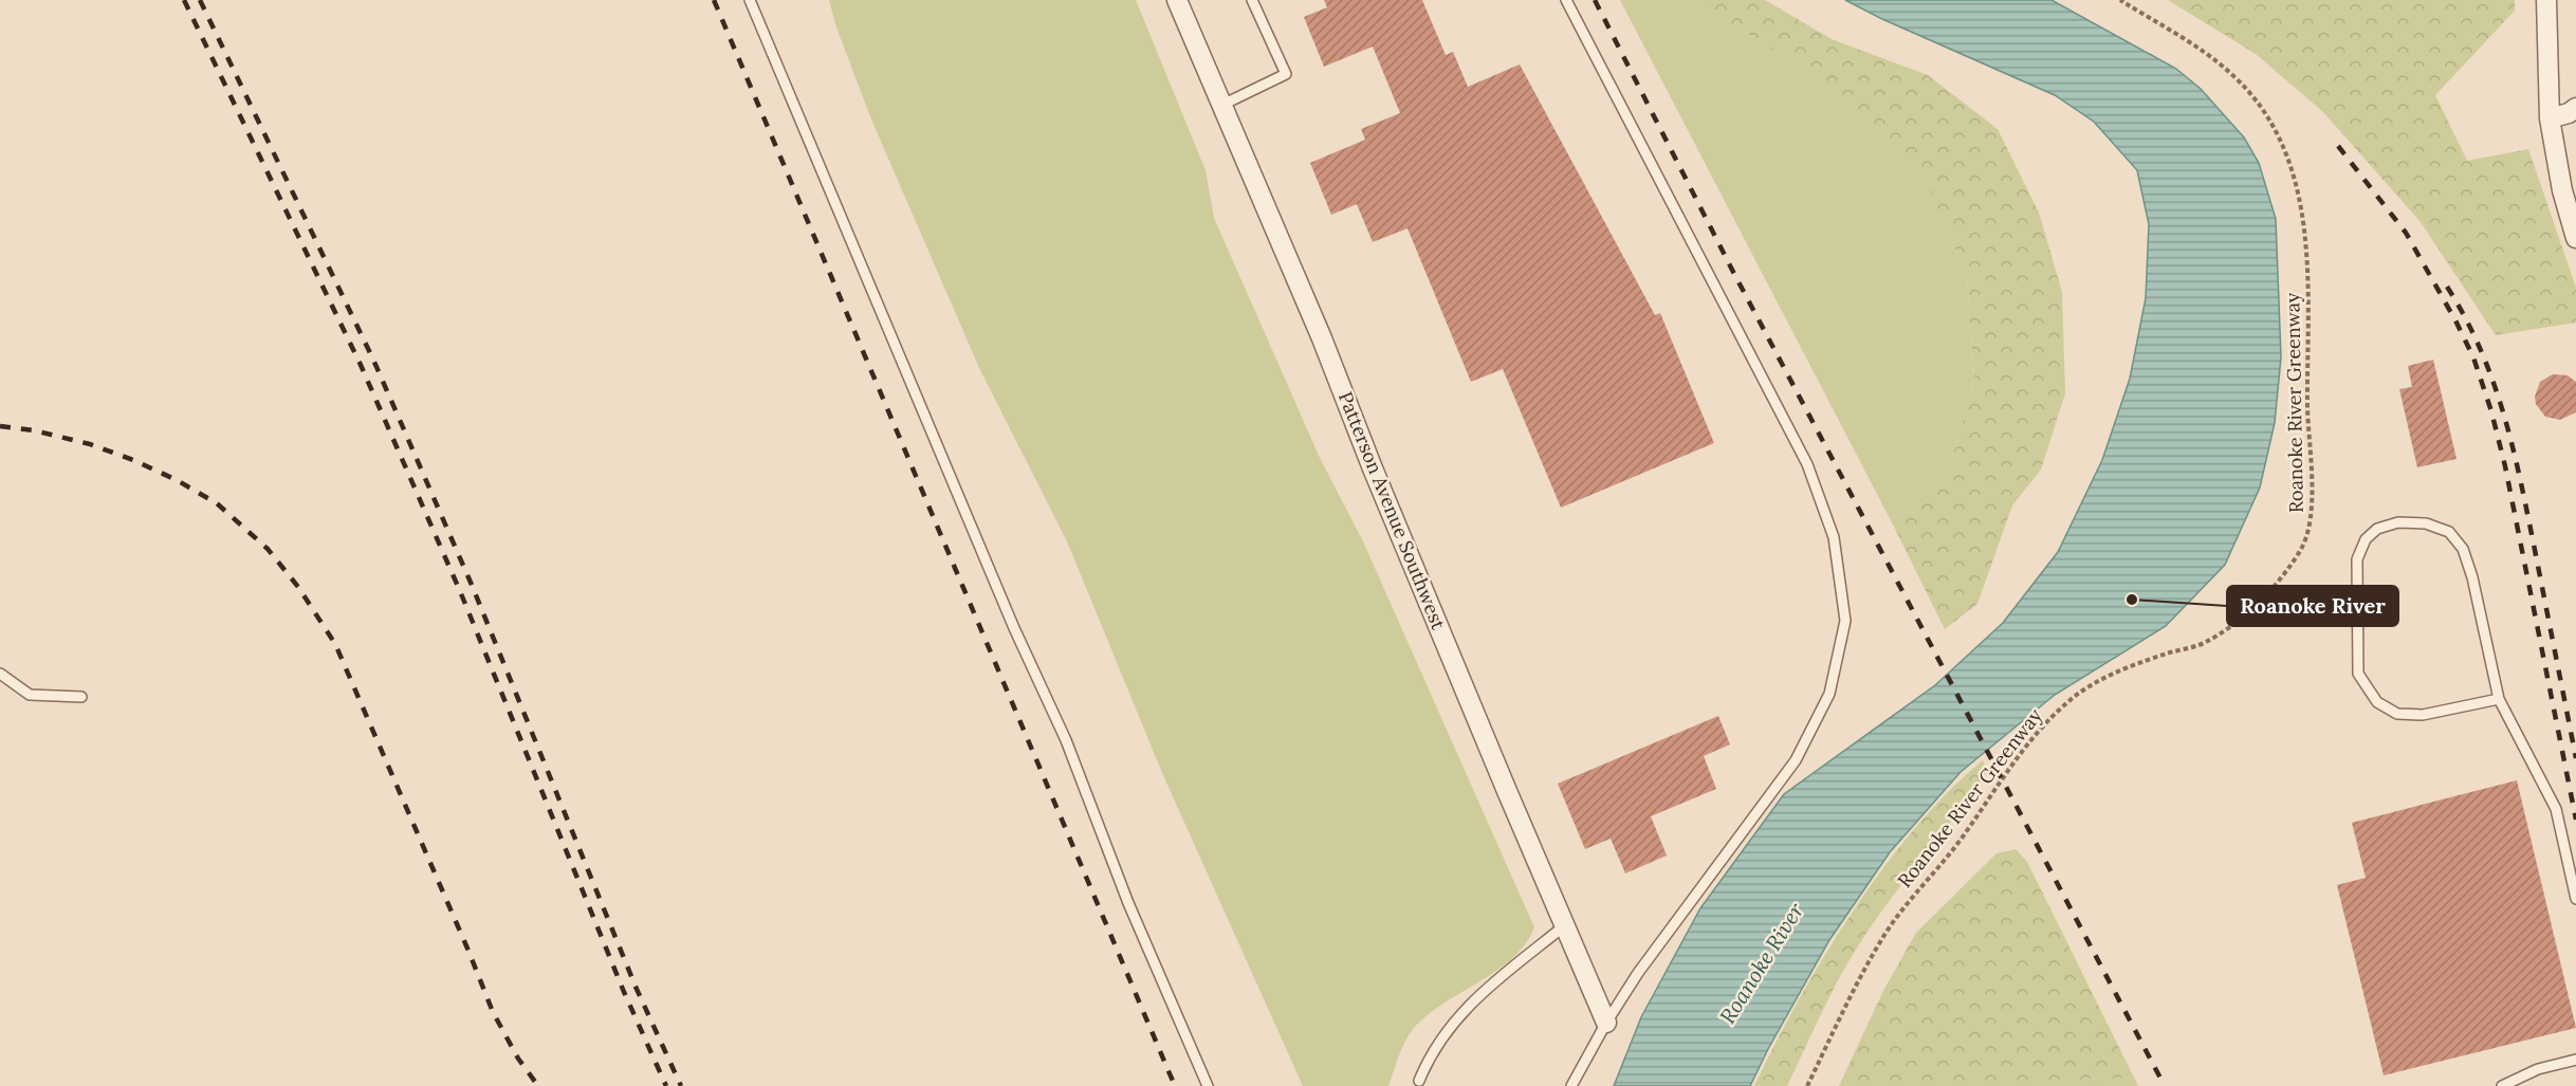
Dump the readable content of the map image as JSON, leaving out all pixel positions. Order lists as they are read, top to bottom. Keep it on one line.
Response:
{"streets":{"street":["Patterson Avenue Southwest"],"path":["Roanoke River Greenway"]},"water":["Roanoke River"],"places":["Roanoke River"]}
